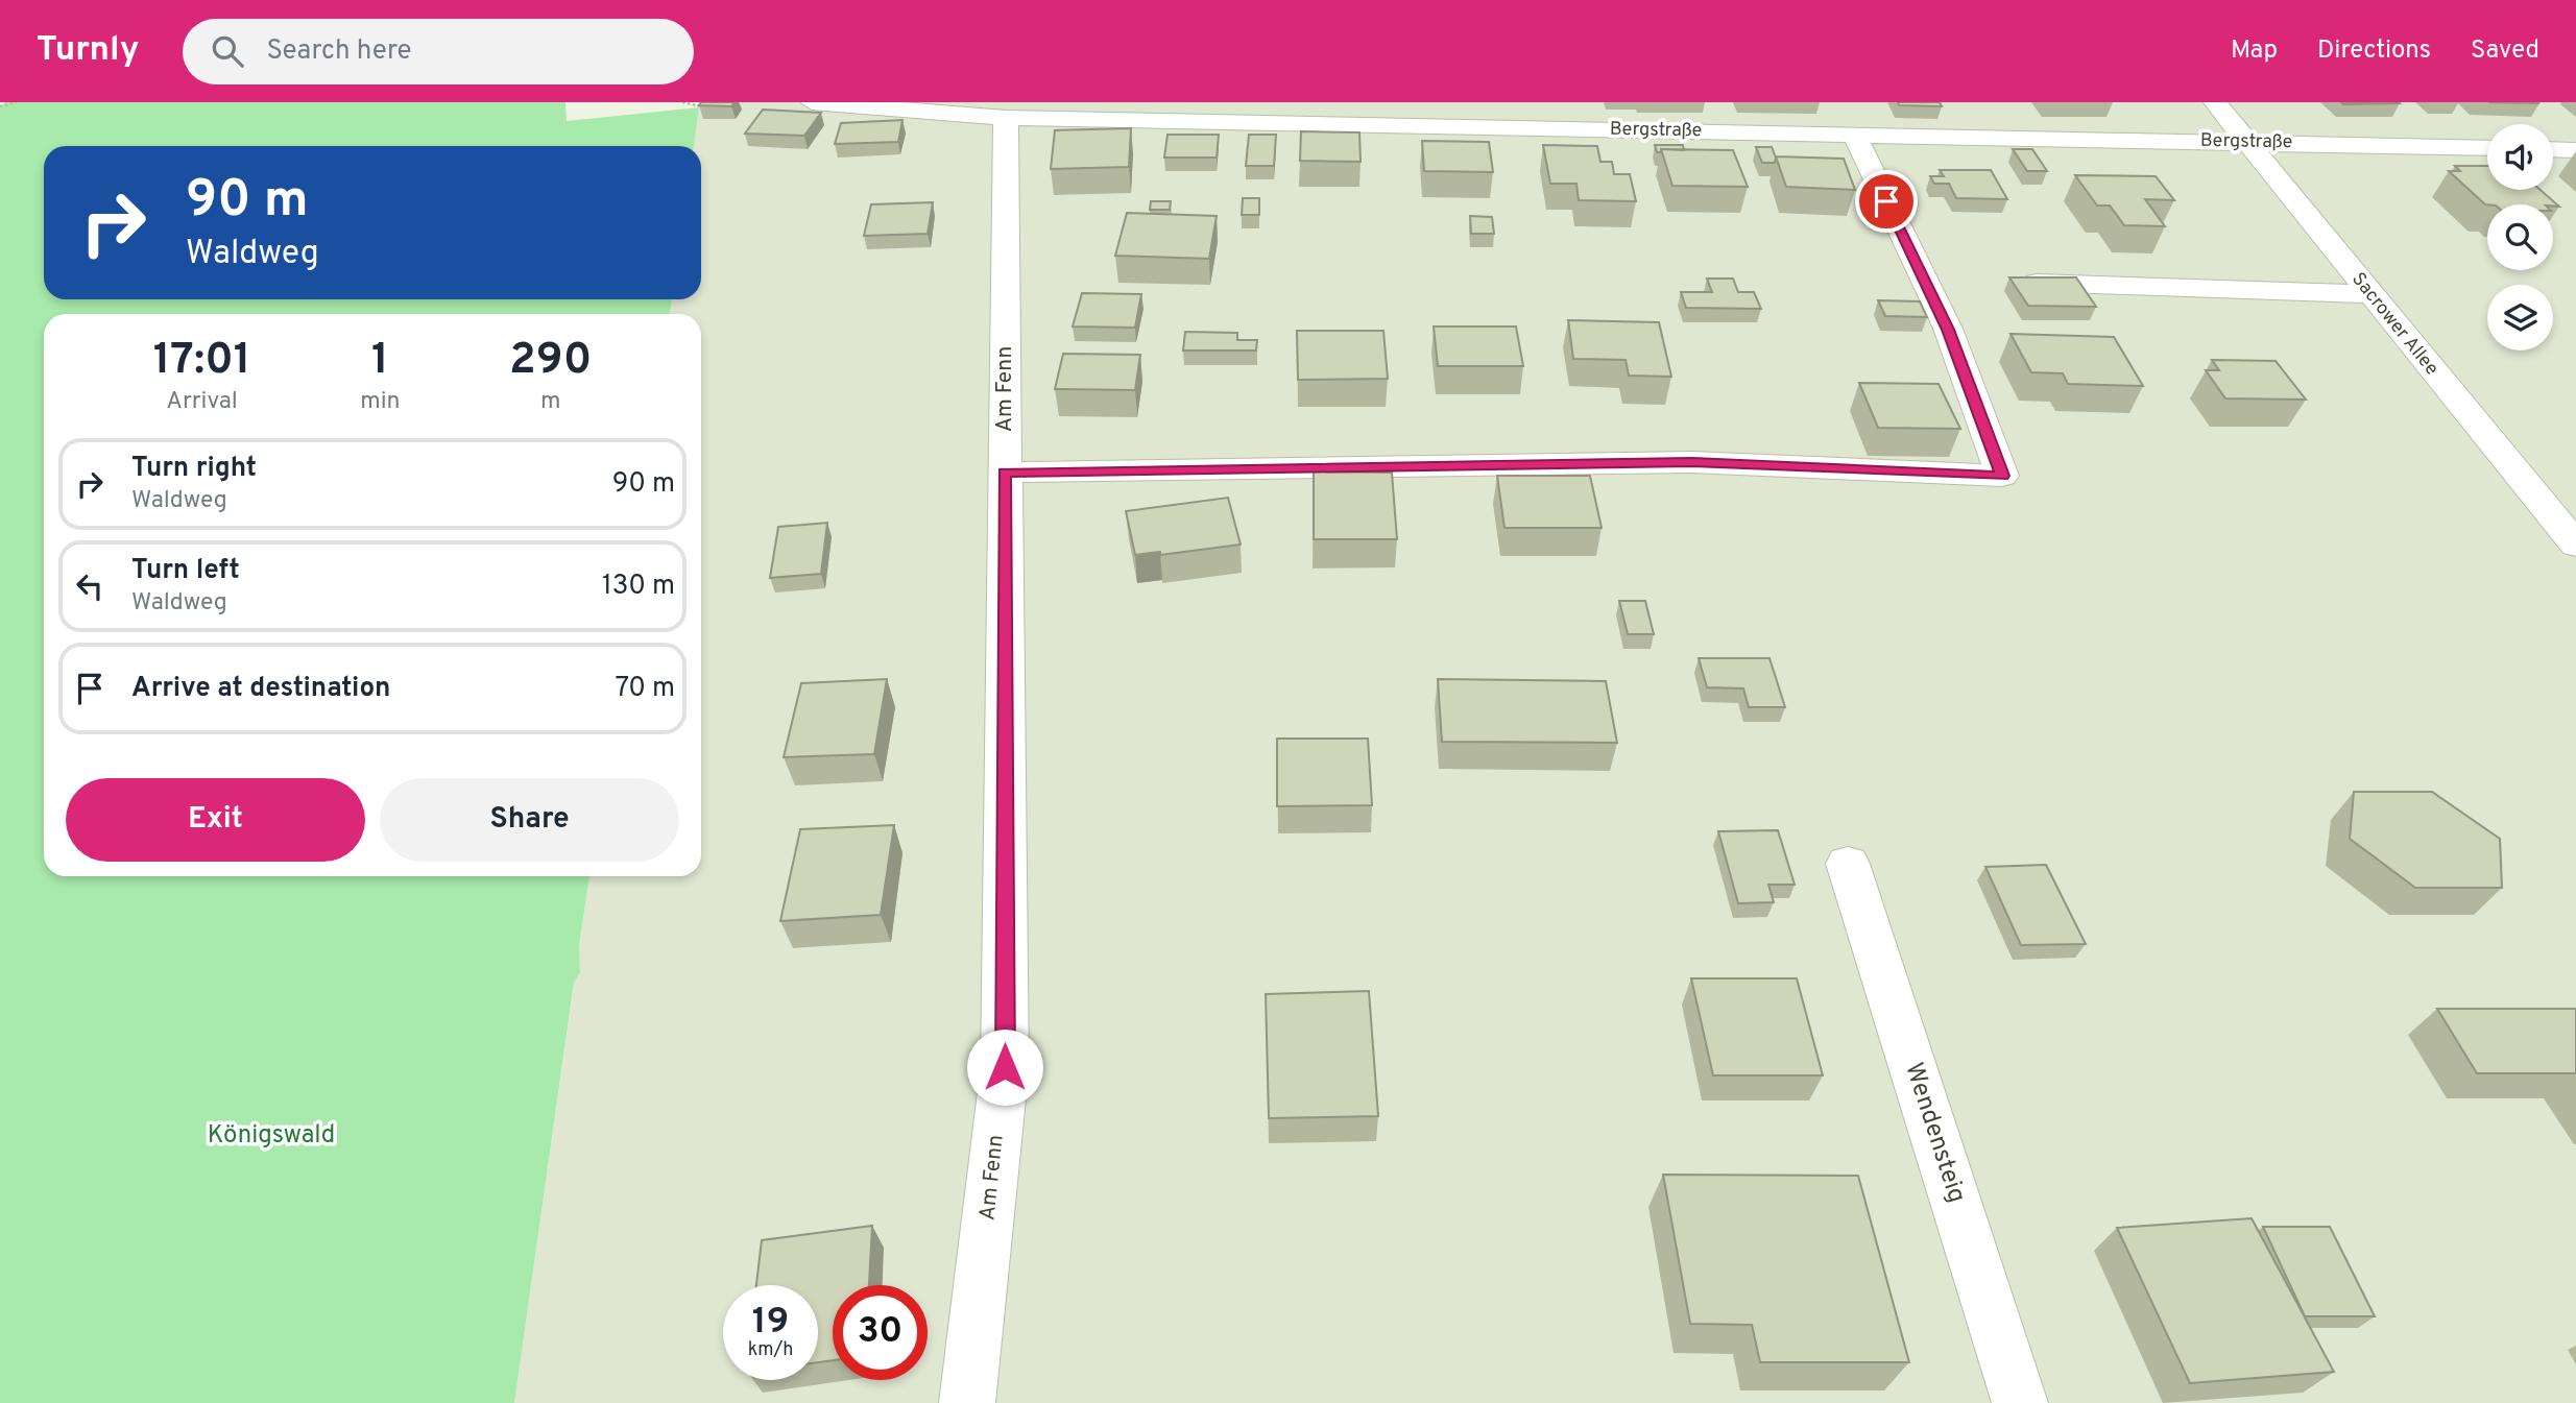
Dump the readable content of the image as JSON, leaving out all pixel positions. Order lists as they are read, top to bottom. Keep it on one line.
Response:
{"streets":{"street":["Bergstraße","Sacrower Allee","Am Fenn","Wendensteig"]},"crossings":[["Bergstraße","Sacrower Allee"],["Bergstraße","Am Fenn"]],"parks":["Königswald"],"page":{"header":"Turnly","search":"Search here","nav":["Map","Directions","Saved"],"turn":["90 m","Waldweg"],"eta":["17:01","Arrival","1","min","290","m"],"list":[{"name":"Turn right","note":"Waldweg","value":"90 m"},{"name":"Turn left","note":"Waldweg","value":"130 m"},{"name":"Arrive at destination","value":"70 m"}],"buttons":["Exit","Share"],"speed":"19 km/h","limit":"30"}}
